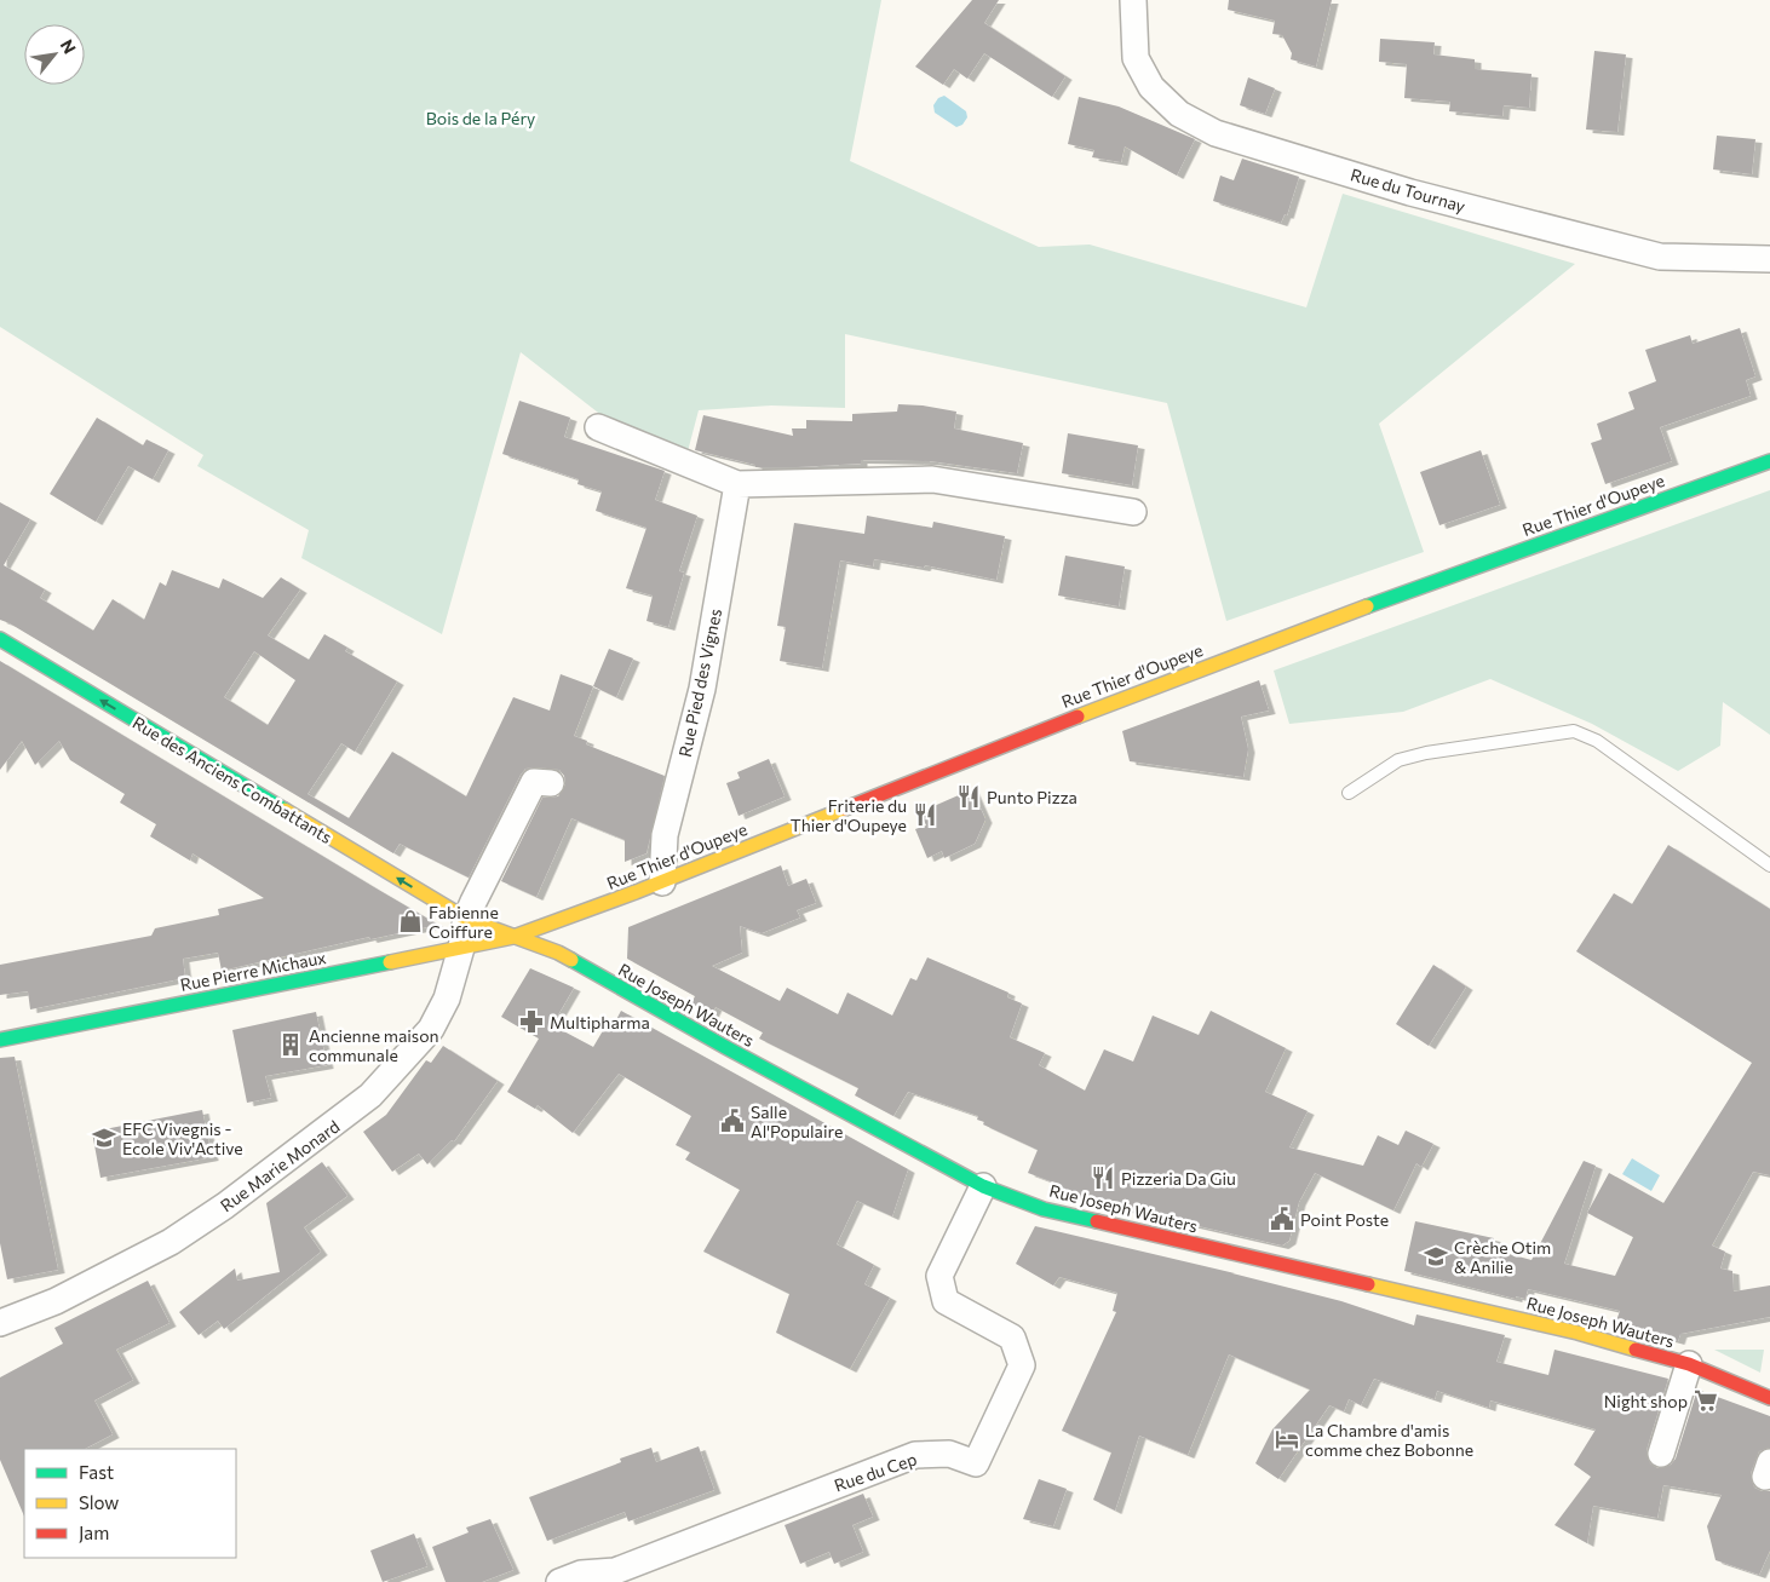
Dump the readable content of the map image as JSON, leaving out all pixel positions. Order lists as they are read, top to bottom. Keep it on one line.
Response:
{"streets":{"street":["Rue du Tournay","Rue Thier d'Oupeye","Rue Pied des Vignes","Rue des Anciens Combattants","Rue Pierre Michaux","Rue Joseph Wauters","Rue Marie Monard","Rue du Cep"]},"crossings":[["Rue Thier d'Oupeye","Rue Pied des Vignes"],["Rue Thier d'Oupeye","Rue des Anciens Combattants"],["Rue Thier d'Oupeye","Rue Pierre Michaux"],["Rue Thier d'Oupeye","Rue Joseph Wauters"],["Rue des Anciens Combattants","Rue Pierre Michaux"],["Rue des Anciens Combattants","Rue Joseph Wauters"],["Rue des Anciens Combattants","Rue Marie Monard"],["Rue Pierre Michaux","Rue Joseph Wauters"],["Rue Pierre Michaux","Rue Marie Monard"],["Rue Joseph Wauters","Rue du Cep"]],"one_way":["Rue des Anciens Combattants"],"parks":["Bois de la Péry"],"places":{"restaurant":["Punto Pizza","Friterie du Thier d'Oupeye","Pizzeria Da Giu"],"shop":["Fabienne Coiffure"],"pharmacy":["Multipharma"],"building":["Ancienne maison communale"],"public building":["Salle Al'Populaire","Point Poste"],"school or university":["EFC Vivegnis - Ecole Viv'Active","Crèche Otim & Anilie"],"supermarket":["Night shop"],"hotel":["La Chambre d'amis comme chez Bobonne"]},"legend":["Fast","Slow","Jam"],"north":"top right"}
